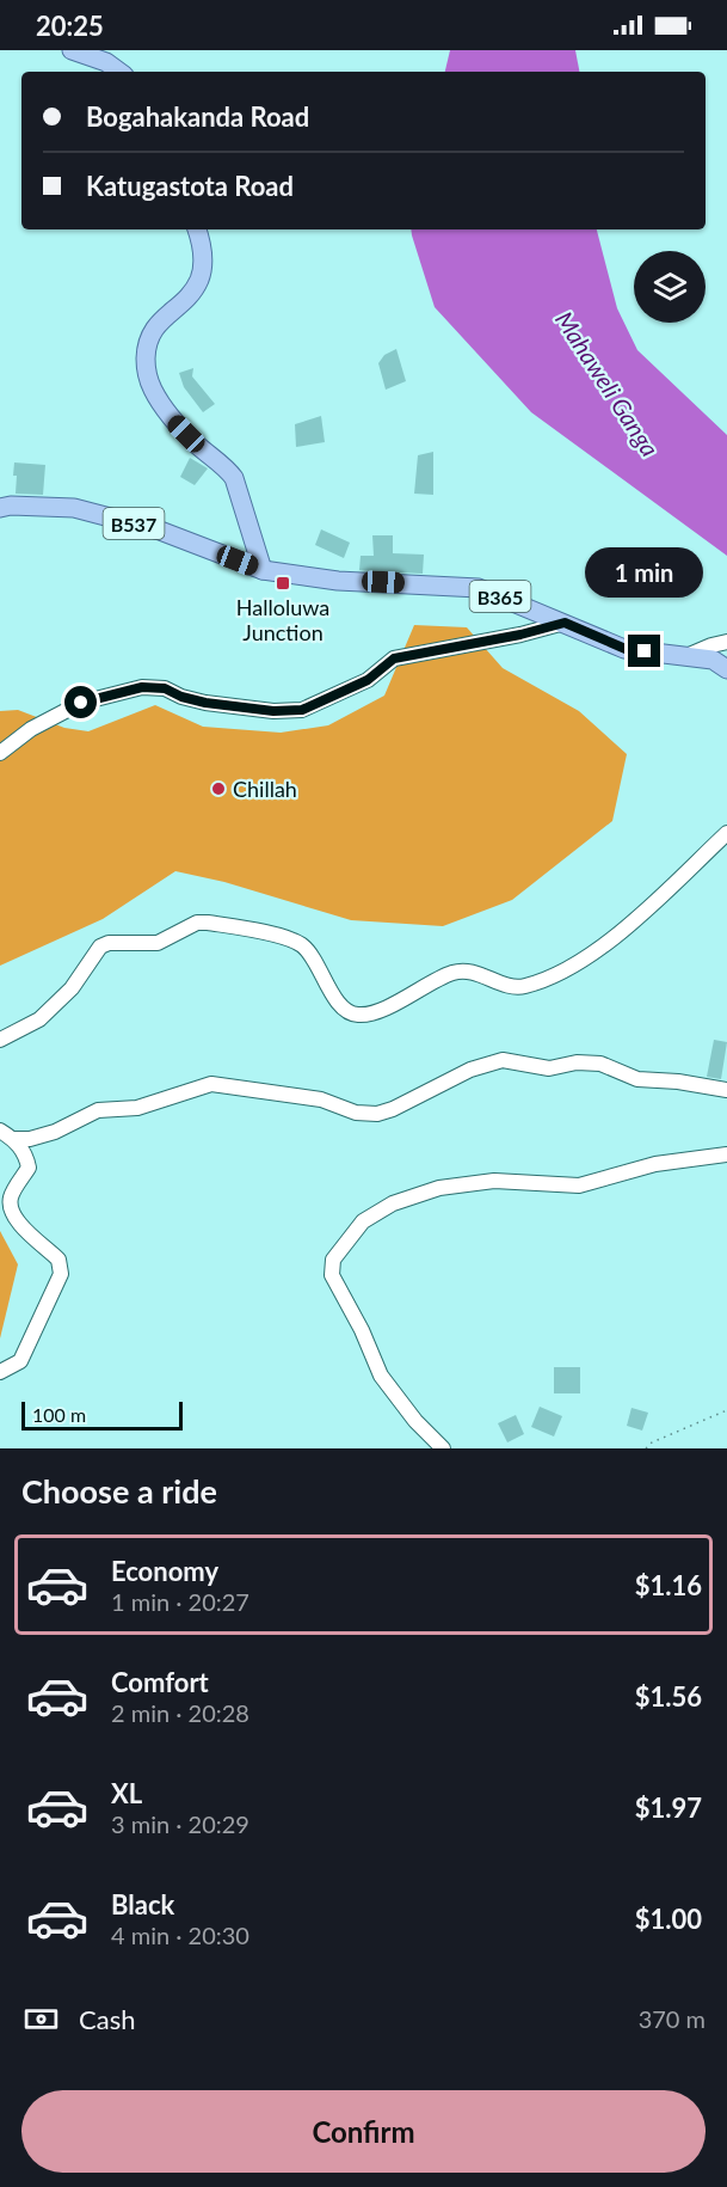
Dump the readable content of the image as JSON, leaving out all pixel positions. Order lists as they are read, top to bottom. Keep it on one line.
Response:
{"streets":{"main road":["B537","B365"]},"crossings":[["B537","B365"]],"water":["Mahaweli Ganga"],"places":{"transit":["Halloluwa Junction"],"other":["Chillah"]},"scale_bar":"100 m","page":{"status":"20:25","banner":["Bogahakanda Road","Katugastota Road"],"bubble":"1 min","scale":"100 m","heading":"Choose a ride","list":[{"name":"Economy","note":"1 min · 20:27","value":"$1.16"},{"name":"Comfort","note":"2 min · 20:28","value":"$1.56"},{"name":"XL","note":"3 min · 20:29","value":"$1.97"},{"name":"Black","note":"4 min · 20:30","value":"$1.00"}],"pay":["Cash","370 m"],"buttons":"Confirm"}}
